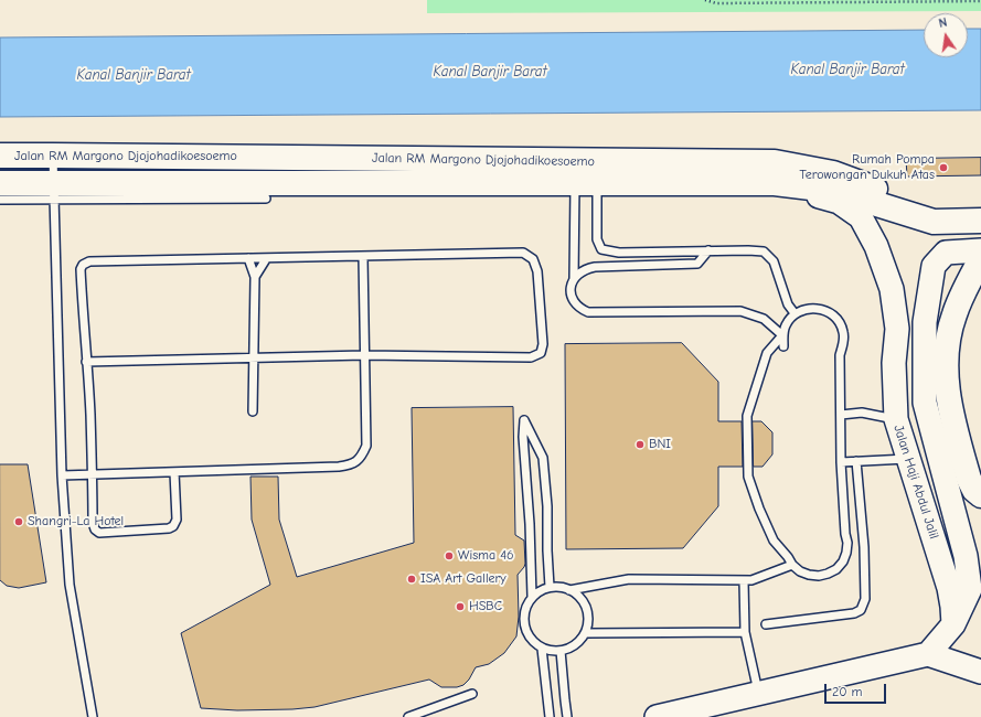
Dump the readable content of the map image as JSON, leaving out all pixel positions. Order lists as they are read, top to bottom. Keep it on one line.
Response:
{"streets":{"main road":["Jalan RM Margono Djojohadikoesoemo"],"street":["Jalan Haji Abdul Jalil"]},"crossings":[["Jalan RM Margono Djojohadikoesoemo","Jalan Haji Abdul Jalil"]],"water":["Kanal Banjir Barat"],"places":["Rumah Pompa Terowongan Dukuh Atas","BNI","Shangri-La Hotel","Wisma 46","ISA Art Gallery","HSBC"],"scale_bar":"20 m","north":"top"}
